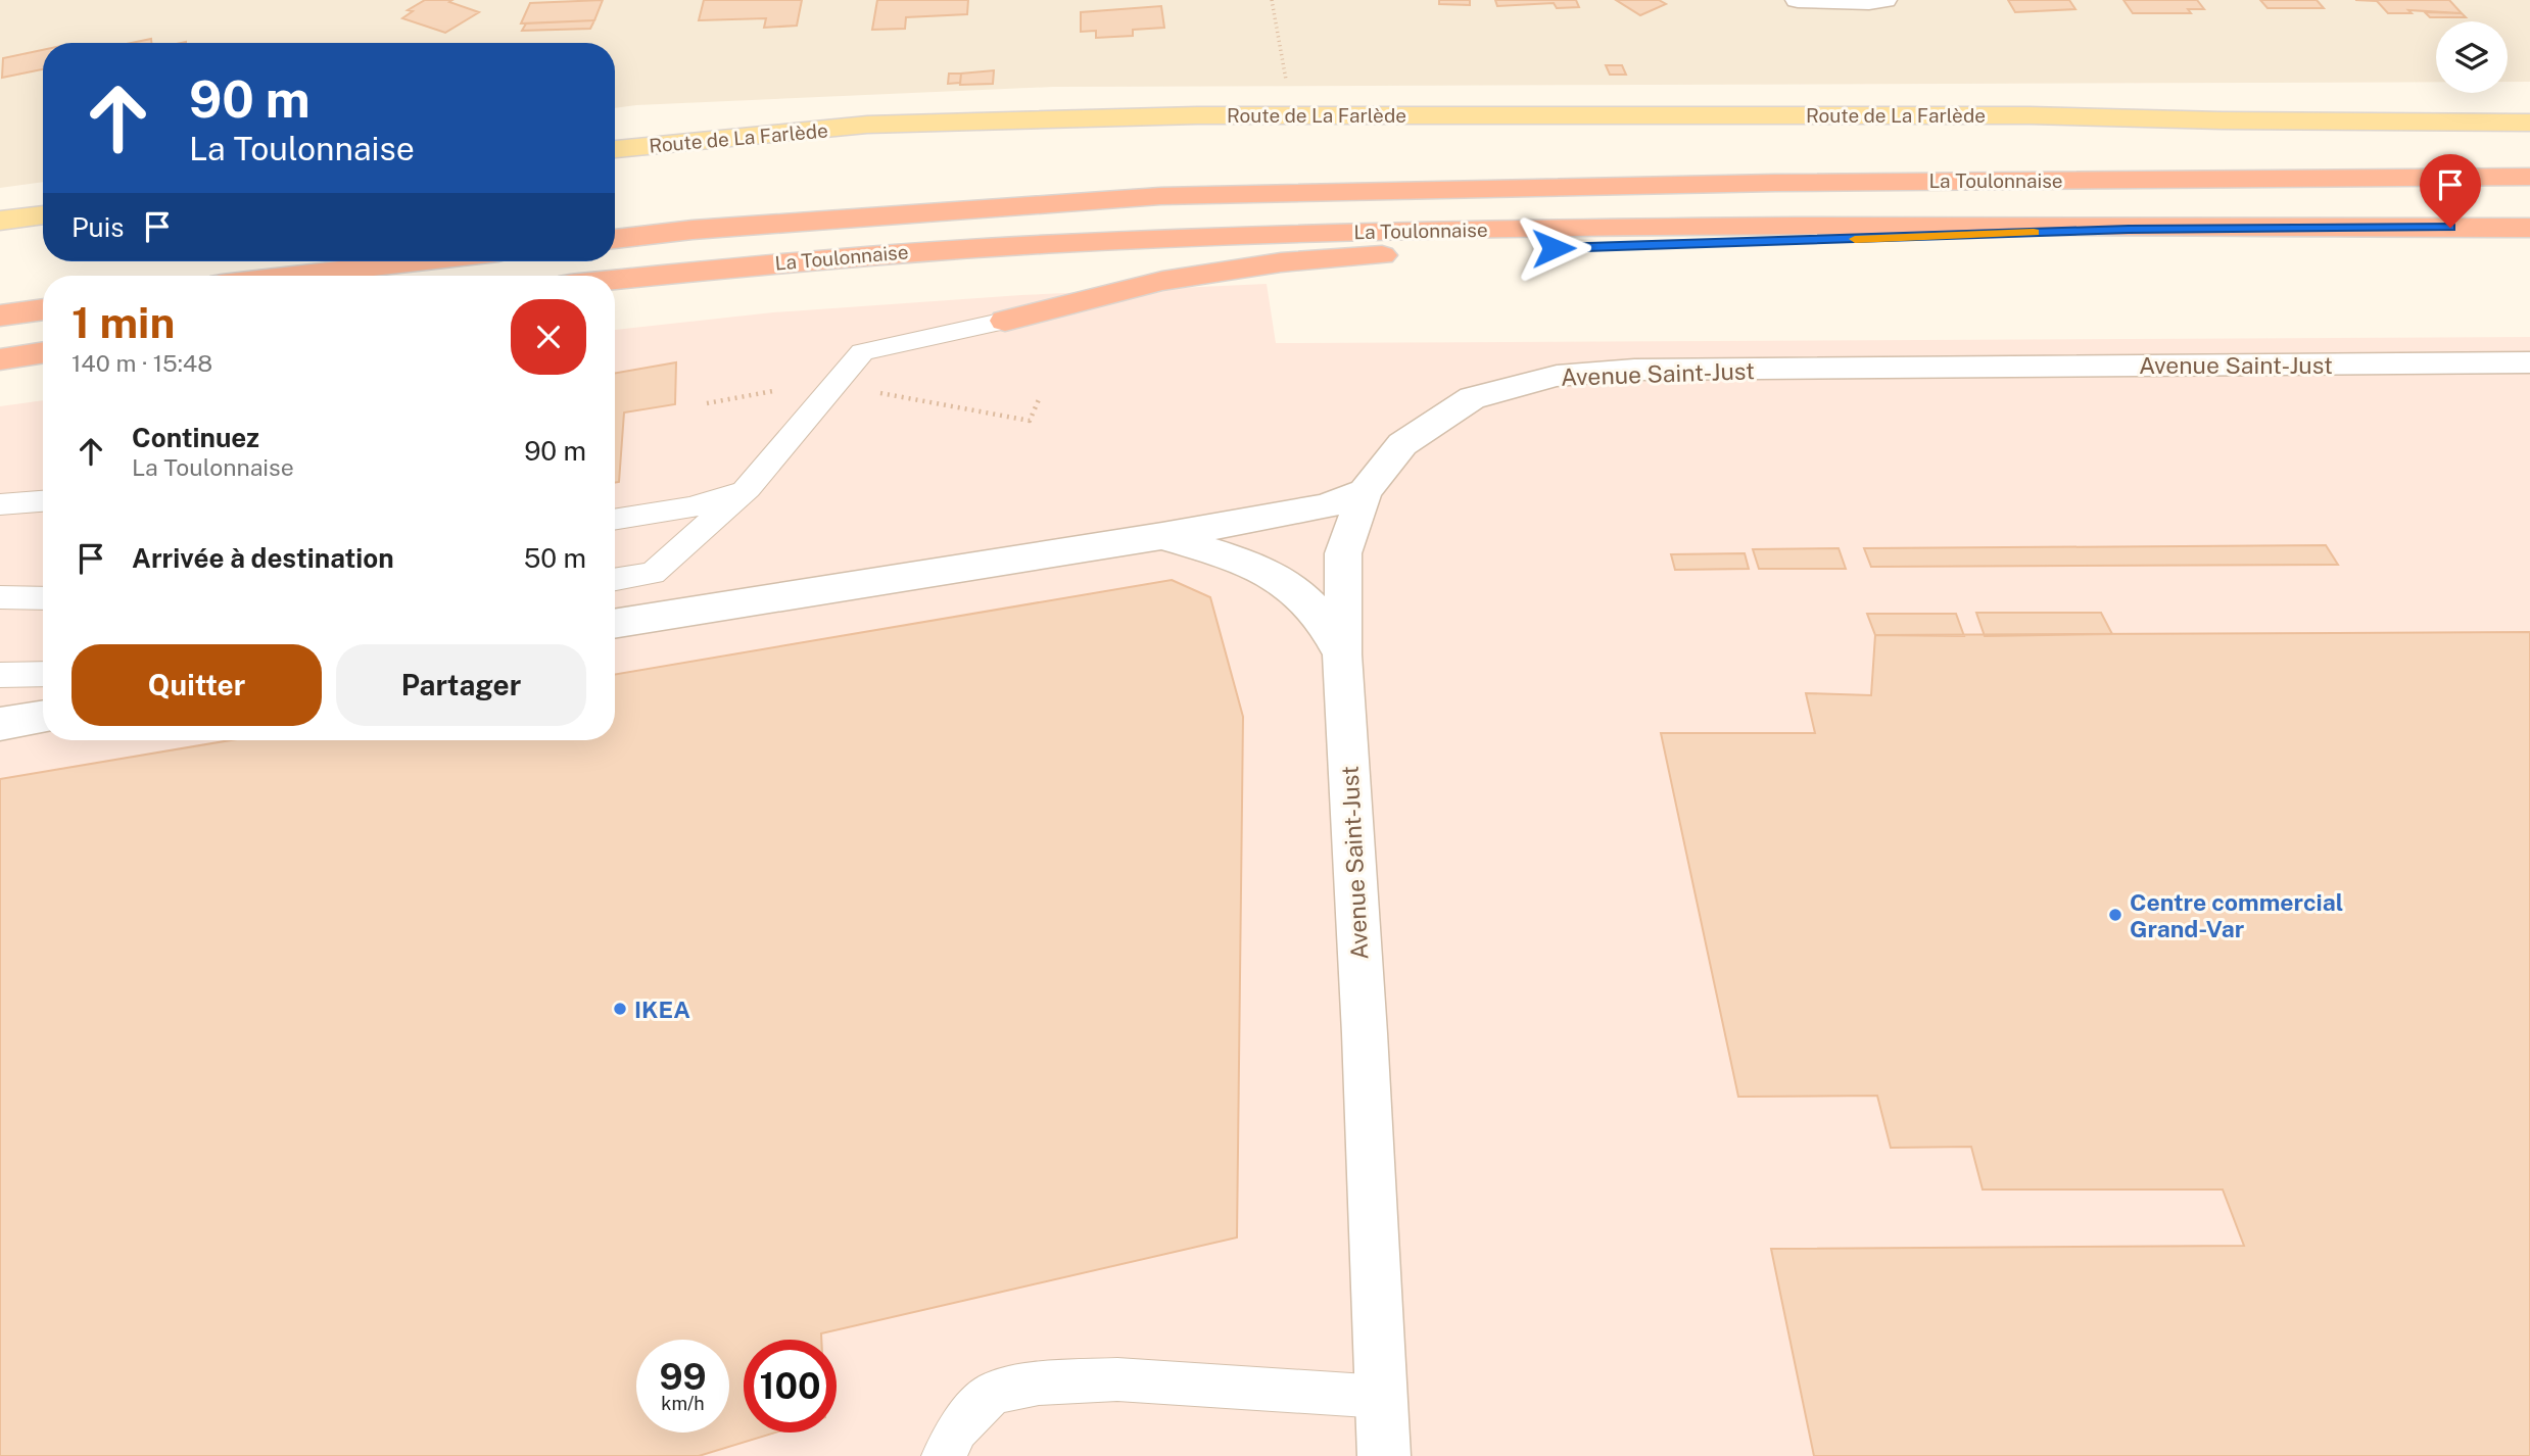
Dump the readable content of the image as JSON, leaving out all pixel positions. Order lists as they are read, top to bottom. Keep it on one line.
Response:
{"streets":{"highway":["La Toulonnaise"],"main road":["Route de La Farlède"],"street":["Avenue Saint-Just"]},"places":["Centre commercial Grand-Var","IKEA"],"page":{"turn":["90 m","La Toulonnaise"],"then":"Puis","heading":["1 min","140 m · 15:48"],"list":[{"name":"Continuez","note":"La Toulonnaise","value":"90 m"},{"name":"Arrivée à destination","value":"50 m"}],"buttons":["Quitter","Partager"],"speed":"99 km/h","limit":"100"}}
